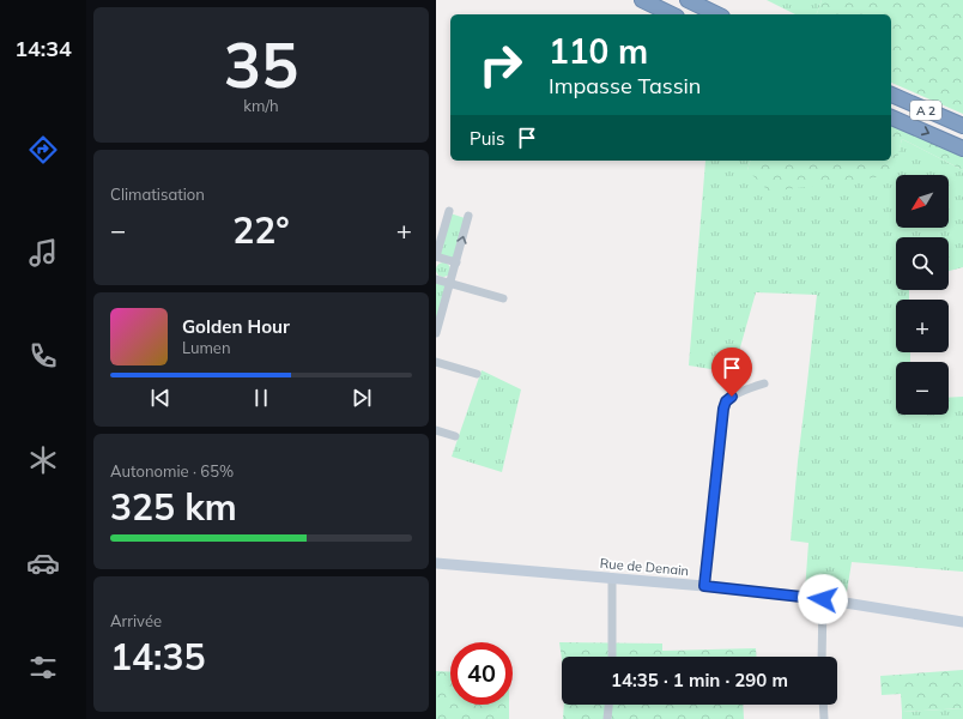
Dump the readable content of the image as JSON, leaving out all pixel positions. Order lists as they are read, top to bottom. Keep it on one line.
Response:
{"streets":{"highway":["A 2"],"street":["Rue de Denain"]},"north":"bottom left","page":{"tabs":"14:34","tile":[["35","km/h"],"Climatisation",["Autonomie · 65%","325 km"],["Arrivée","14:35"]],"turn":["110 m","Impasse Tassin"],"then":"Puis","map_buttons":["+","−"],"heat":["−","22°","+"],"song":["Golden Hour","Lumen"],"limit":"40","trip":"14:35 · 1 min · 290 m"}}
